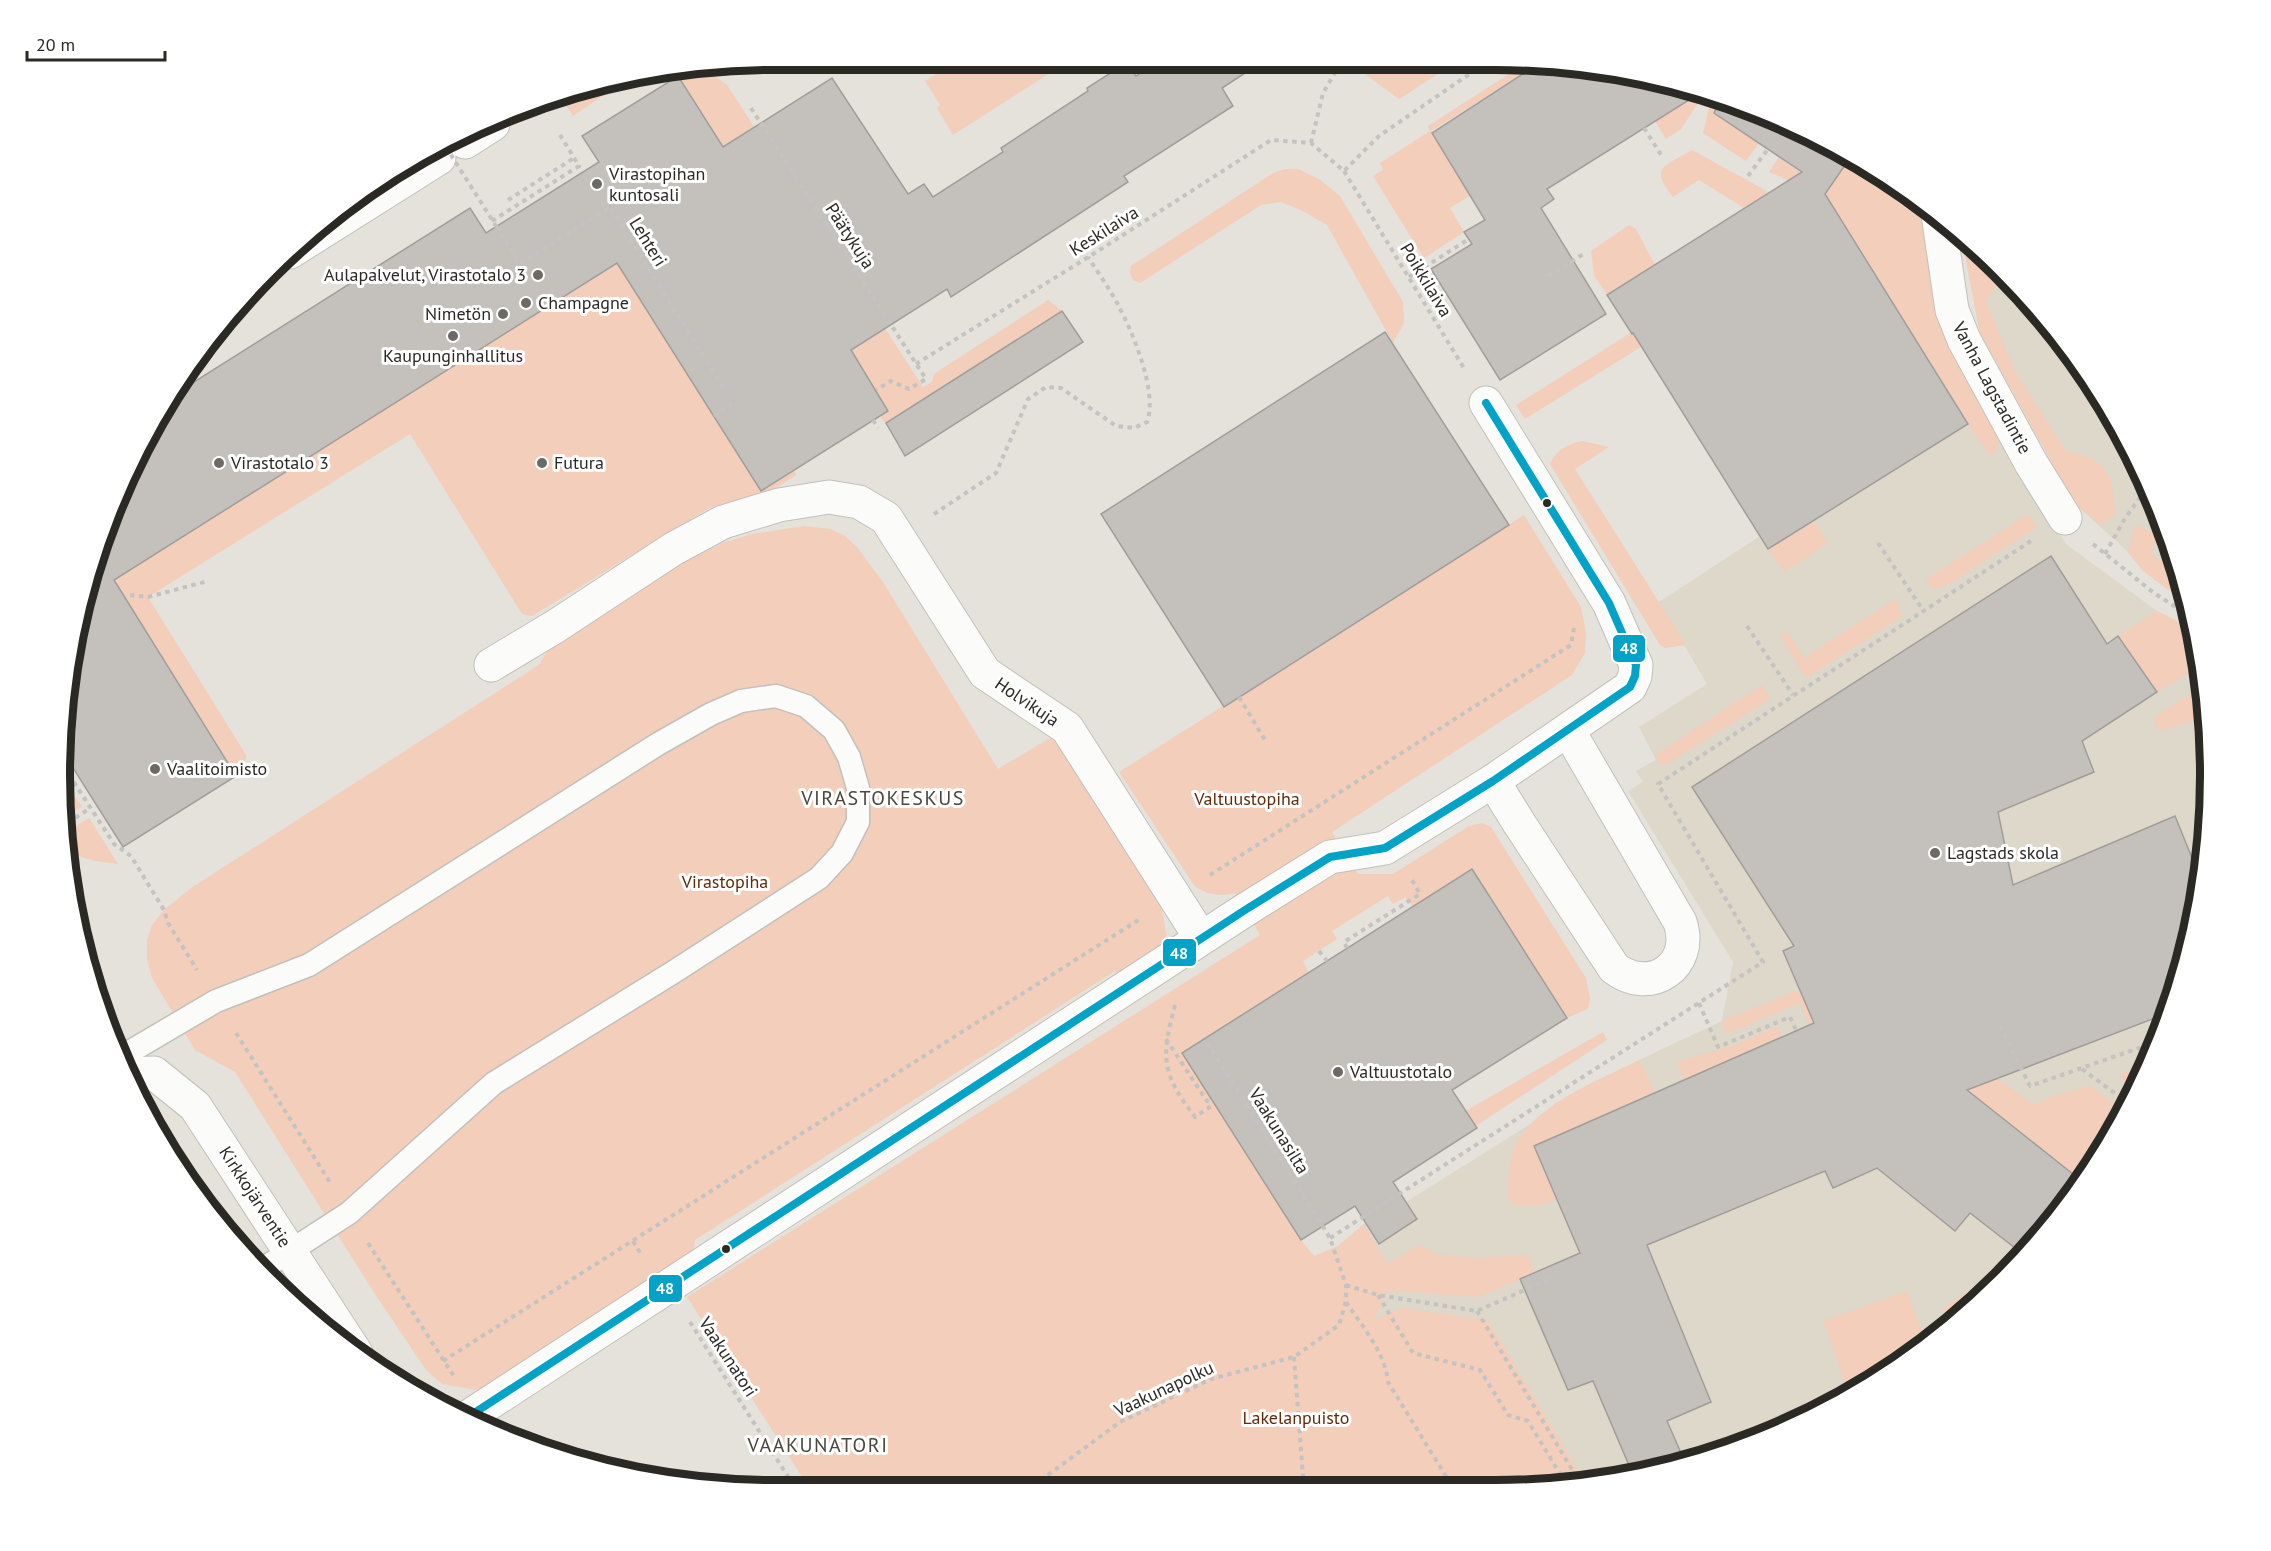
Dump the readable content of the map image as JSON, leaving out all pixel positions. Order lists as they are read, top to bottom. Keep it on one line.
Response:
{"streets":{"street":["Vanha Lagstadintie","Holvikuja","Kirkkojärventie"],"path":["Keskilaiva","Päätykuja","Lehteri","Poikkilaiva","Vaakunasilta","Vaakunatori","Vaakunapolku"]},"crossings":[["Keskilaiva","Päätykuja"],["Vaakunasilta","Vaakunapolku"]],"districts":["VIRASTOKESKUS","VAAKUNATORI"],"parks":["Valtuustopiha","Virastopiha","Lakelanpuisto"],"places":["Virastopihan kuntosali","Aulapalvelut, Virastotalo 3","Champagne","Nimetön","Kaupunginhallitus","Virastotalo 3","Futura","Vaalitoimisto","Lagstads skola","Valtuustotalo"],"lines":["transit line 48"],"scale_bar":"20 m"}
